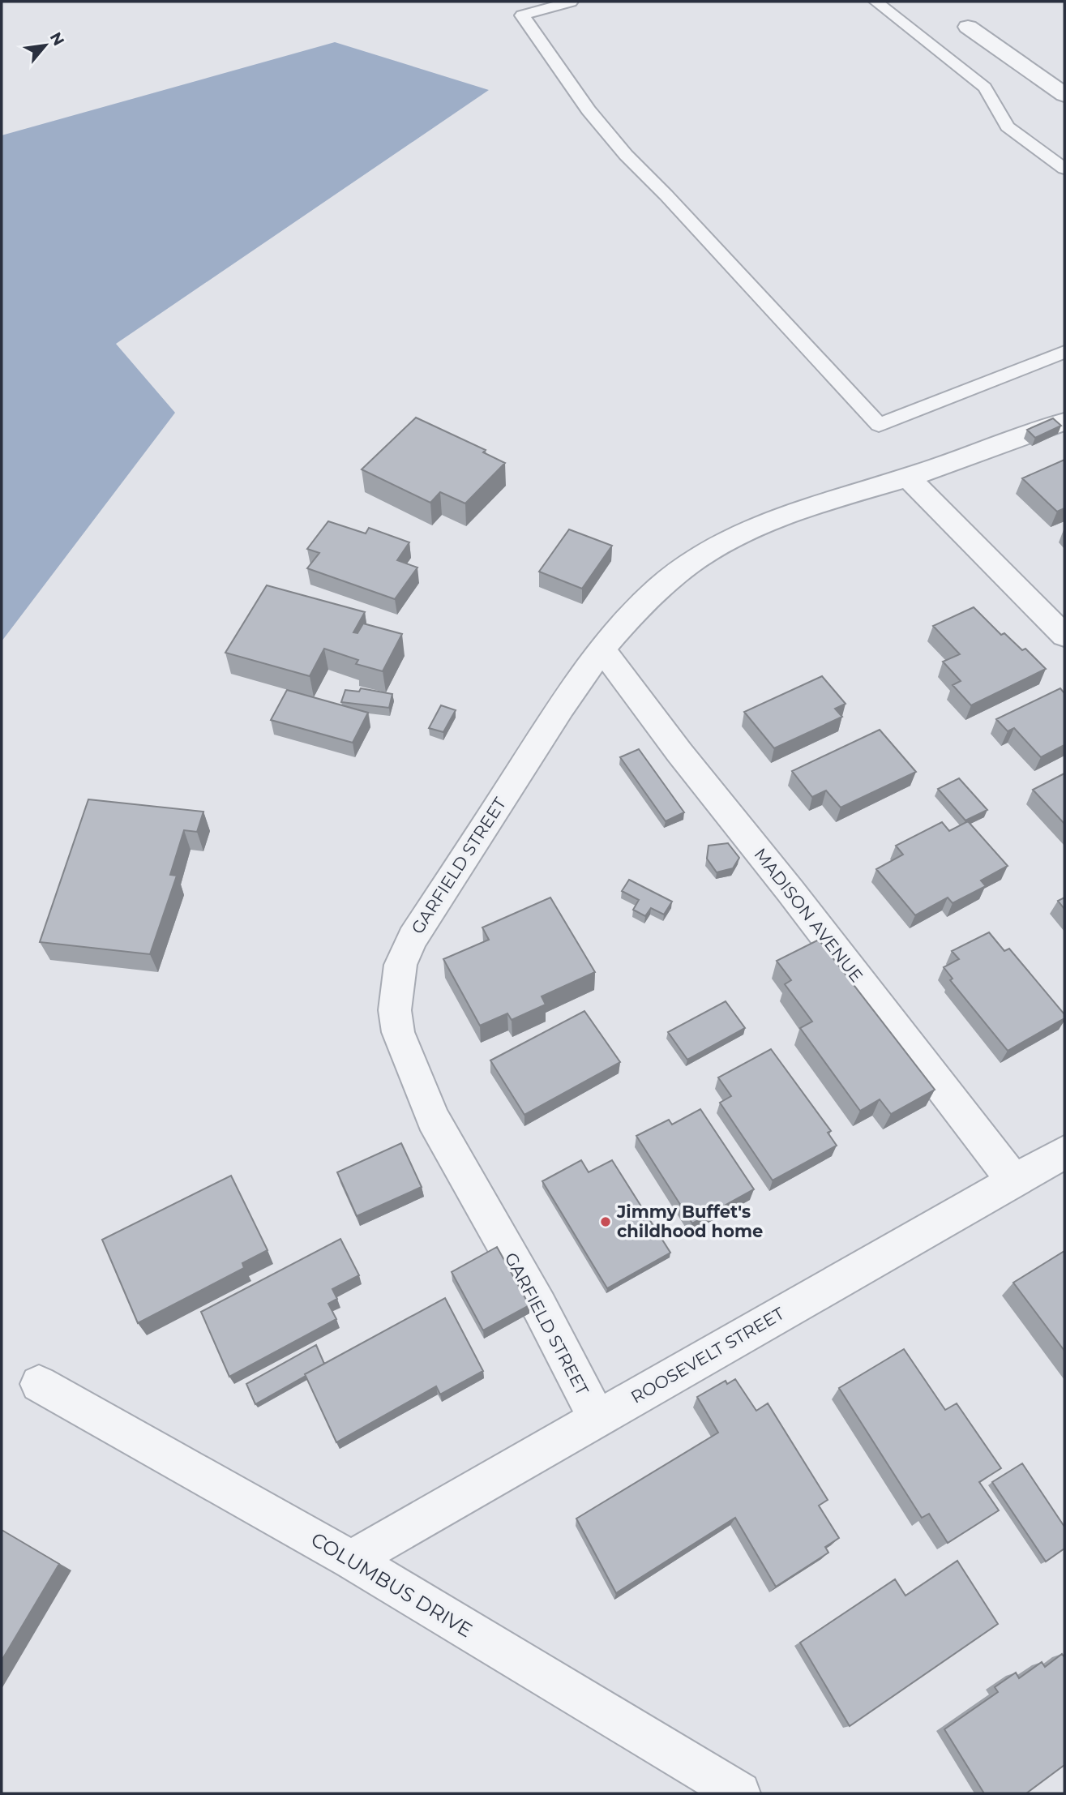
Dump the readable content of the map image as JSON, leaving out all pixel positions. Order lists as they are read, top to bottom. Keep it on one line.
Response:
{"streets":{"street":["GARFIELD STREET","MADISON AVENUE","ROOSEVELT STREET","COLUMBUS DRIVE"]},"crossings":[["GARFIELD STREET","MADISON AVENUE"],["GARFIELD STREET","ROOSEVELT STREET"],["MADISON AVENUE","ROOSEVELT STREET"],["ROOSEVELT STREET","COLUMBUS DRIVE"]],"places":["Jimmy Buffet's childhood home"],"north":"top right"}
